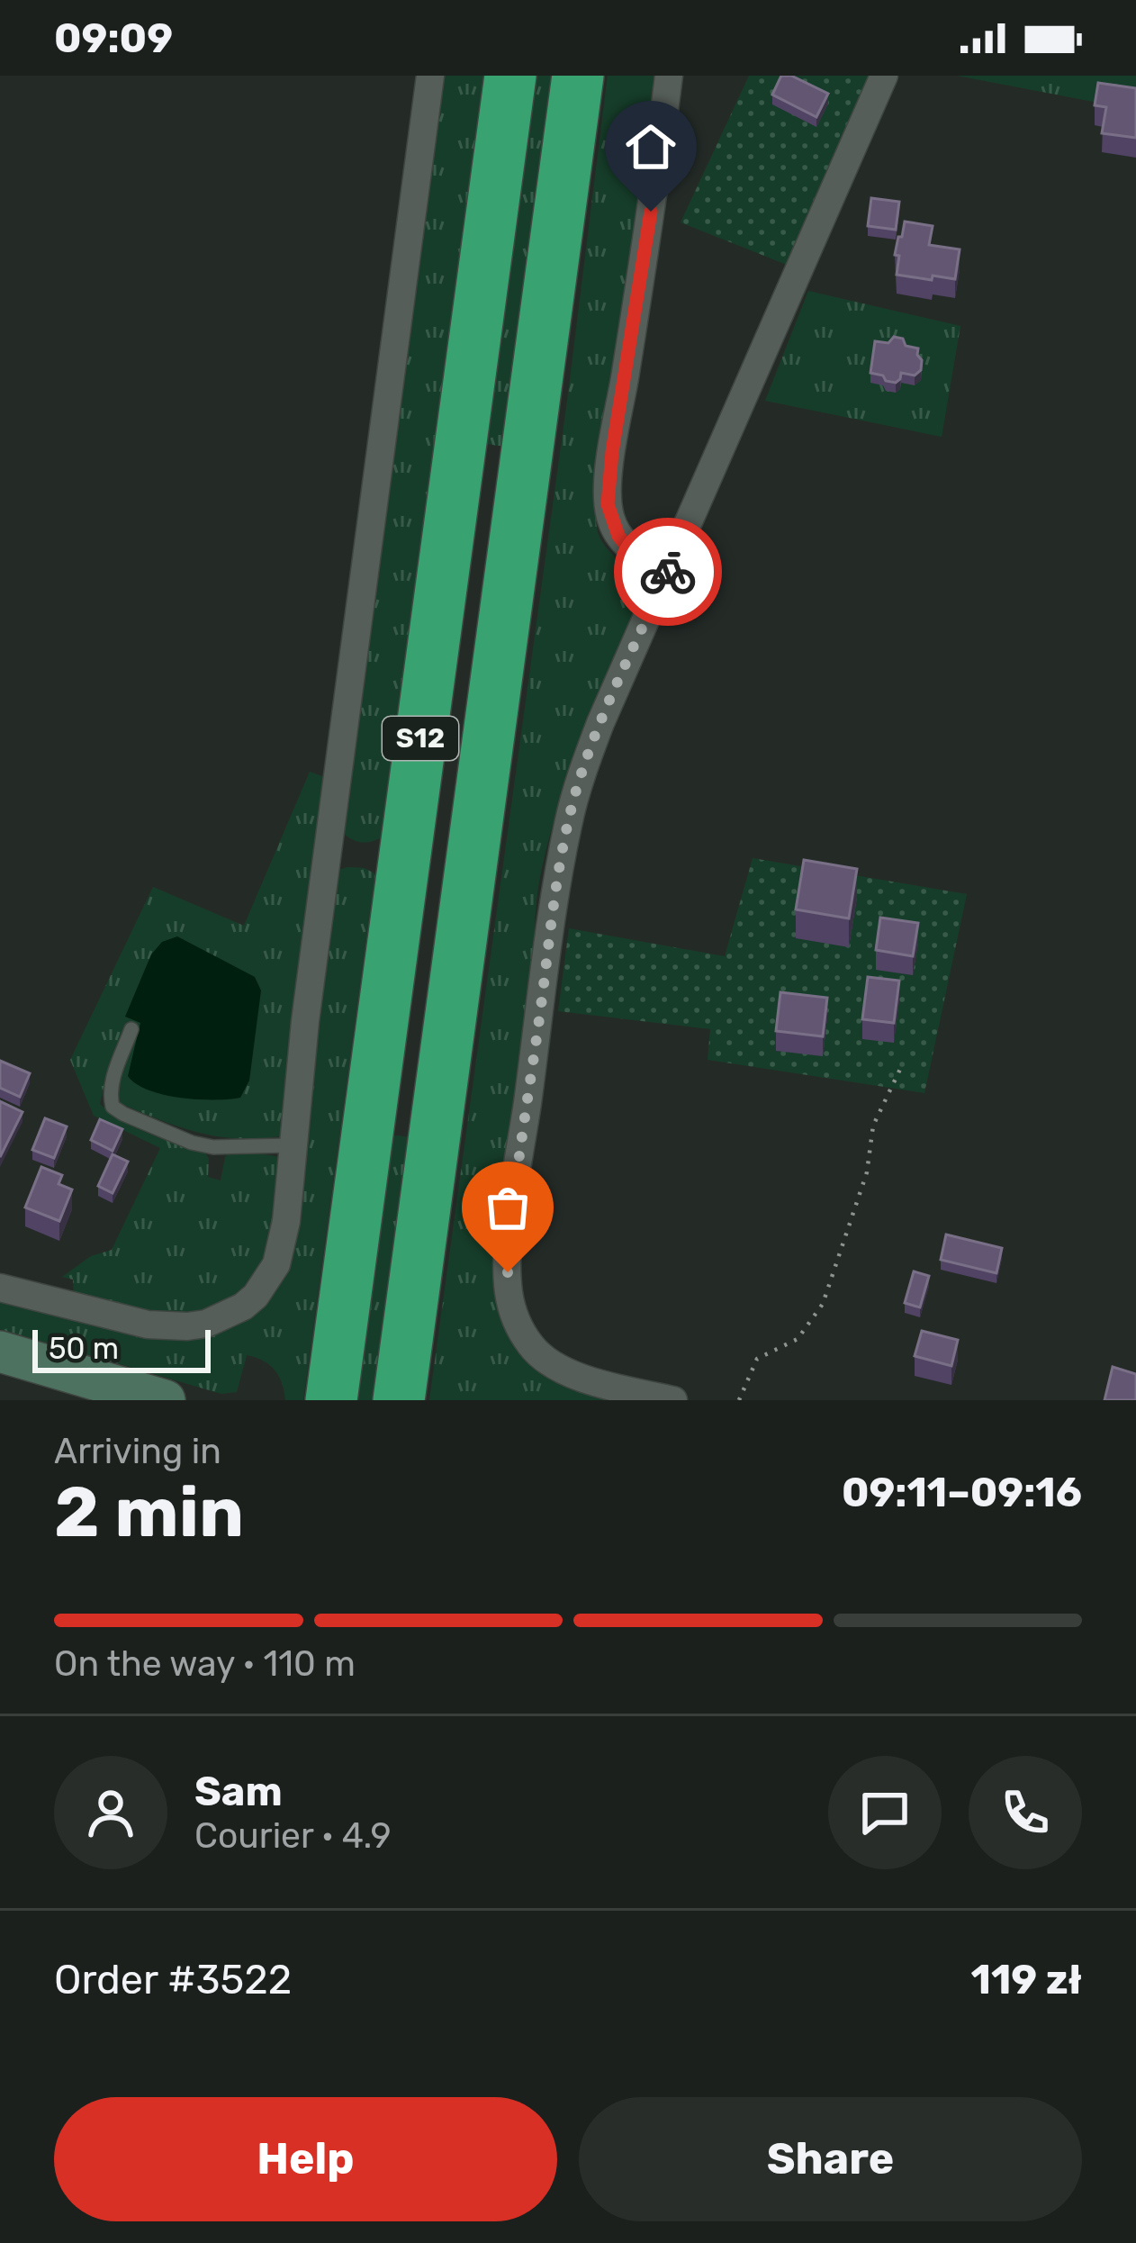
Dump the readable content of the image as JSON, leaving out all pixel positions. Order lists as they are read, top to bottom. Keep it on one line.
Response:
{"streets":{"highway":["S12"]},"scale_bar":"50 m","page":{"status":"09:09","scale":"50 m","heading":["2 min","Arriving in","09:11–09:16"],"panel":["Sam","Courier · 4.9","Order #3522","119 zł"],"bar":"On the way · 110 m","buttons":["Help","Share"]}}
